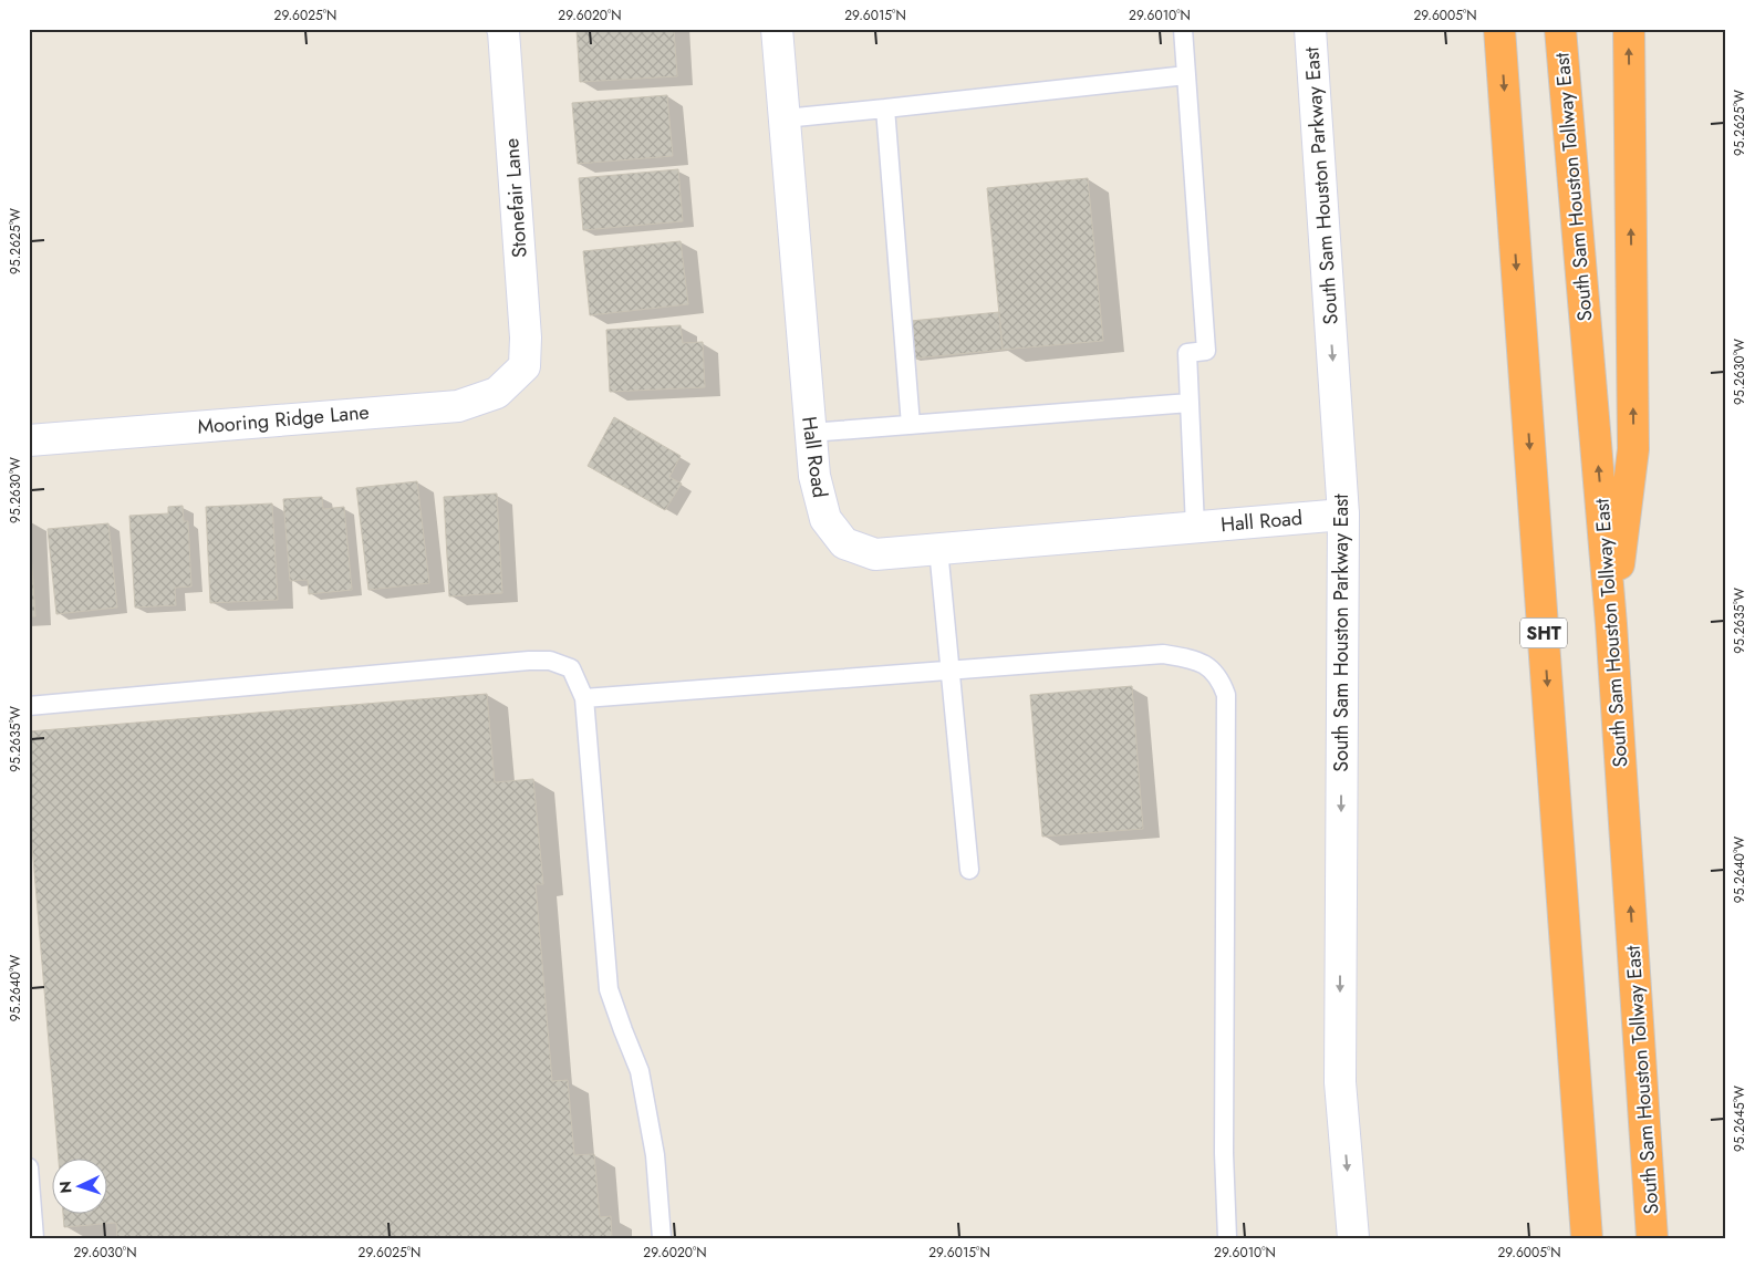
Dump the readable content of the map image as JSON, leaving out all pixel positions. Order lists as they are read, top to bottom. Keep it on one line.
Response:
{"streets":{"highway":["South Sam Houston Tollway East","SHT"],"street":["South Sam Houston Parkway East","Stonefair Lane","Mooring Ridge Lane","Hall Road"]},"crossings":[["South Sam Houston Parkway East","Hall Road"],["Stonefair Lane","Mooring Ridge Lane"]],"one_way":["South Sam Houston Parkway East"],"north":"left","coordinates":["29.6025°N","29.6020°N","29.6015°N","29.6010°N","29.6005°N","95.2625°W","95.2630°W","95.2635°W","95.2640°W","95.2645°W","29.6030°N"]}
